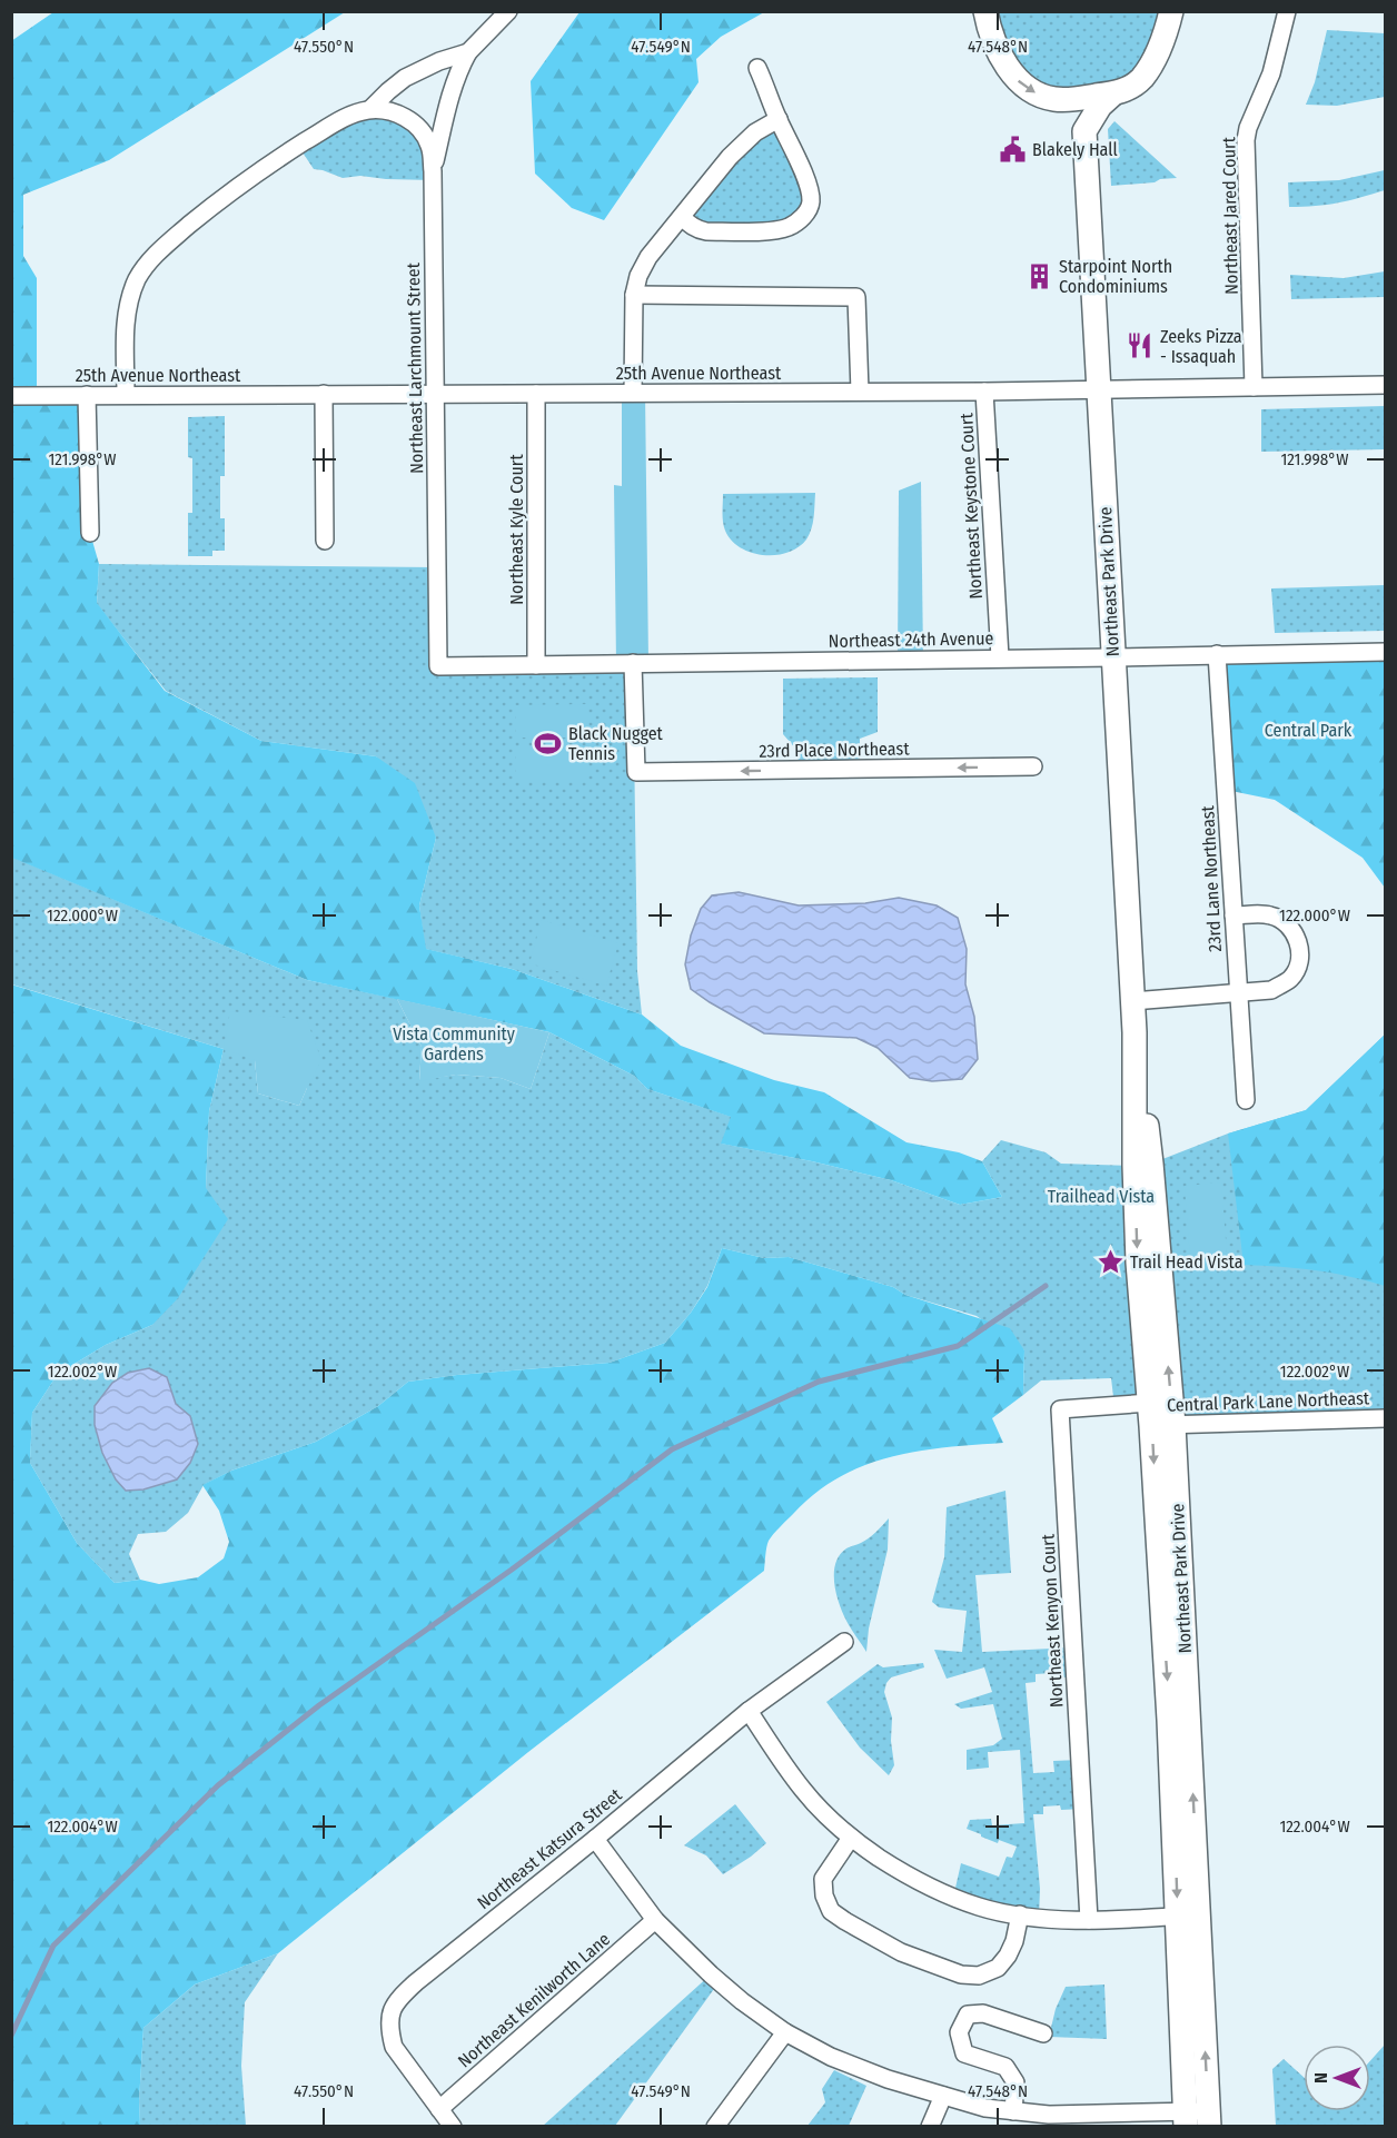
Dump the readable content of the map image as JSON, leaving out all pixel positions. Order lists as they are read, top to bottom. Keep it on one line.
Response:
{"streets":{"street":["Northeast Jared Court","Northeast Larchmount Street","25th Avenue Northeast","Northeast Keystone Court","Northeast Kyle Court","Northeast Park Drive","Northeast 24th Avenue","23rd Place Northeast","23rd Lane Northeast","Central Park Lane Northeast","Northeast Kenyon Court","Northeast Katsura Street","Northeast Kenilworth Lane"]},"crossings":[["Northeast Jared Court","25th Avenue Northeast"],["Northeast Larchmount Street","25th Avenue Northeast"],["Northeast Larchmount Street","Northeast 24th Avenue"],["25th Avenue Northeast","Northeast Keystone Court"],["25th Avenue Northeast","Northeast Kyle Court"],["25th Avenue Northeast","Northeast Park Drive"],["Northeast Keystone Court","Northeast 24th Avenue"],["Northeast Kyle Court","Northeast 24th Avenue"],["Northeast Park Drive","Northeast 24th Avenue"],["Northeast Park Drive","Central Park Lane Northeast"],["Northeast Park Drive","Northeast Kenyon Court"],["Northeast 24th Avenue","23rd Place Northeast"],["Northeast 24th Avenue","23rd Lane Northeast"],["Central Park Lane Northeast","Northeast Kenyon Court"],["Northeast Katsura Street","Northeast Kenilworth Lane"]],"one_way":["23rd Place Northeast"],"parks":["Central Park","Vista Community Gardens","Trailhead Vista"],"places":{"public building":["Blakely Hall"],"building":["Starpoint North Condominiums"],"restaurant":["Zeeks Pizza - Issaquah"],"sports":["Black Nugget Tennis"],"place":["Trail Head Vista"]},"north":"left","coordinates":["47.550°N","47.549°N","47.548°N","121.998°W","122.000°W","122.002°W","122.004°W"]}
